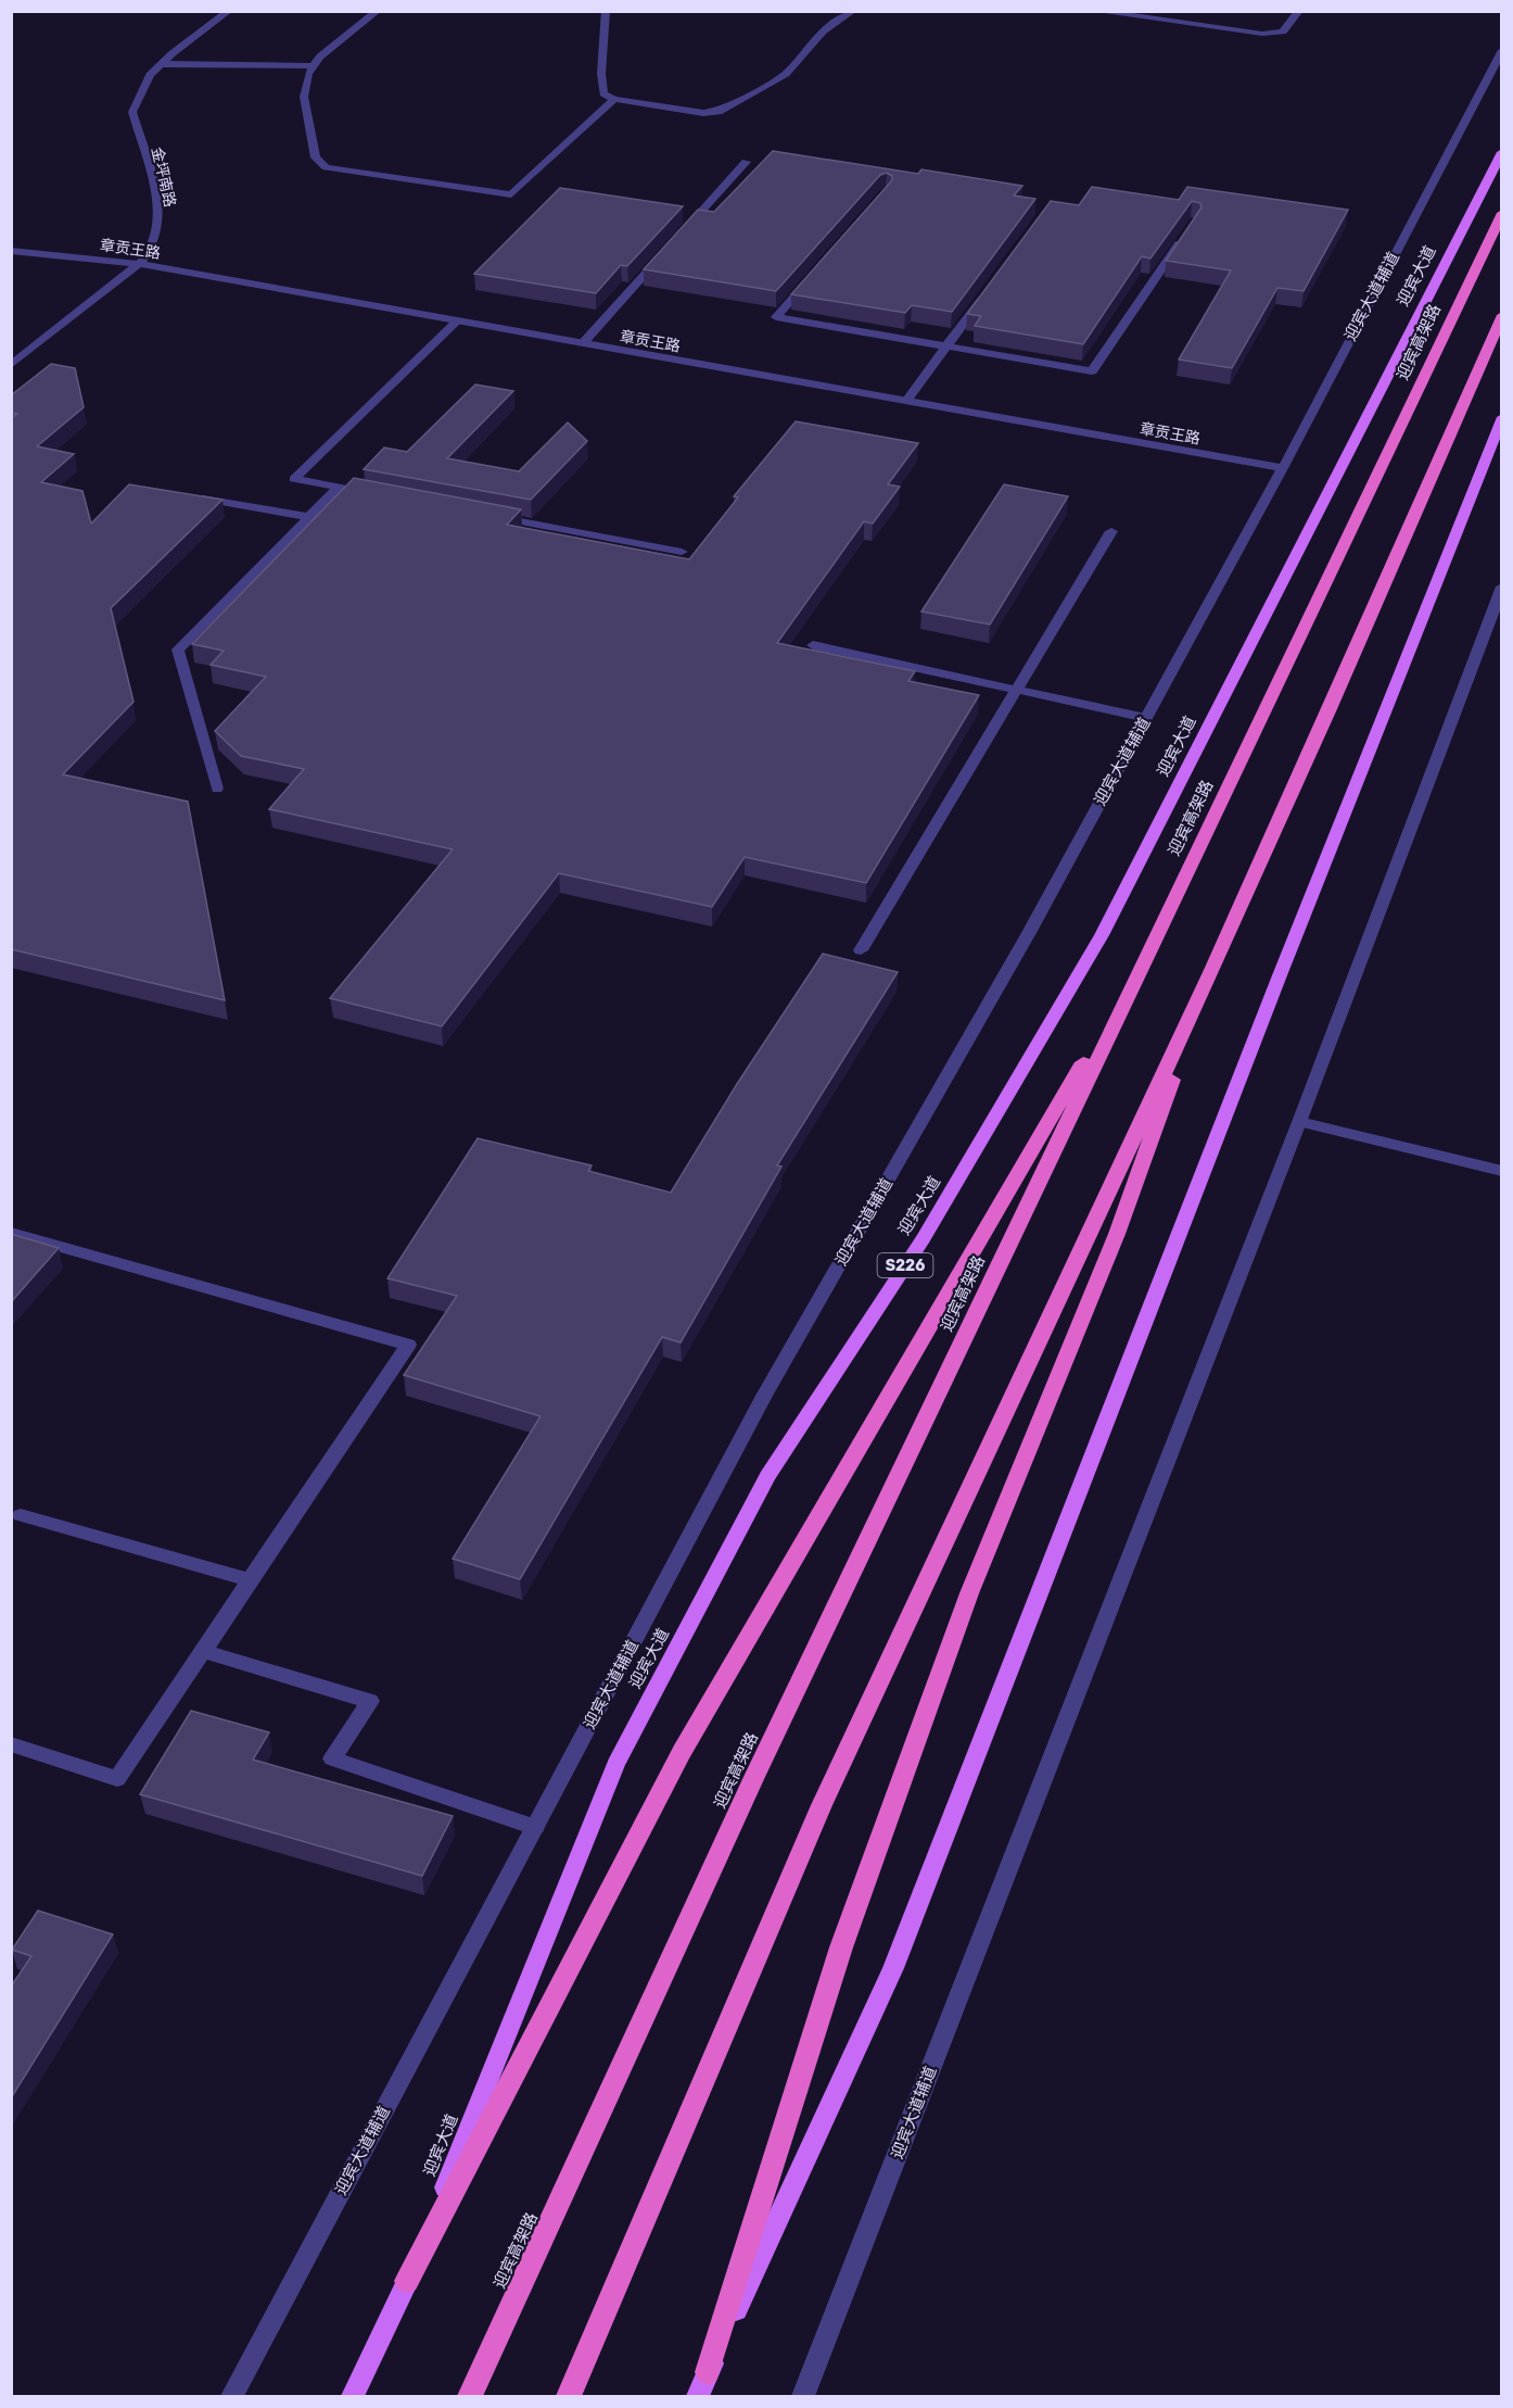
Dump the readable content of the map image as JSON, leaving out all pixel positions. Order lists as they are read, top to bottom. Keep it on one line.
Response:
{"streets":{"highway":["迎宾高架路"],"main road":["迎宾大道","S226"],"street":["金坪南路","章贡王路","迎宾大道辅道"]},"crossings":[["金坪南路","章贡王路"],["章贡王路","迎宾大道辅道"]]}
